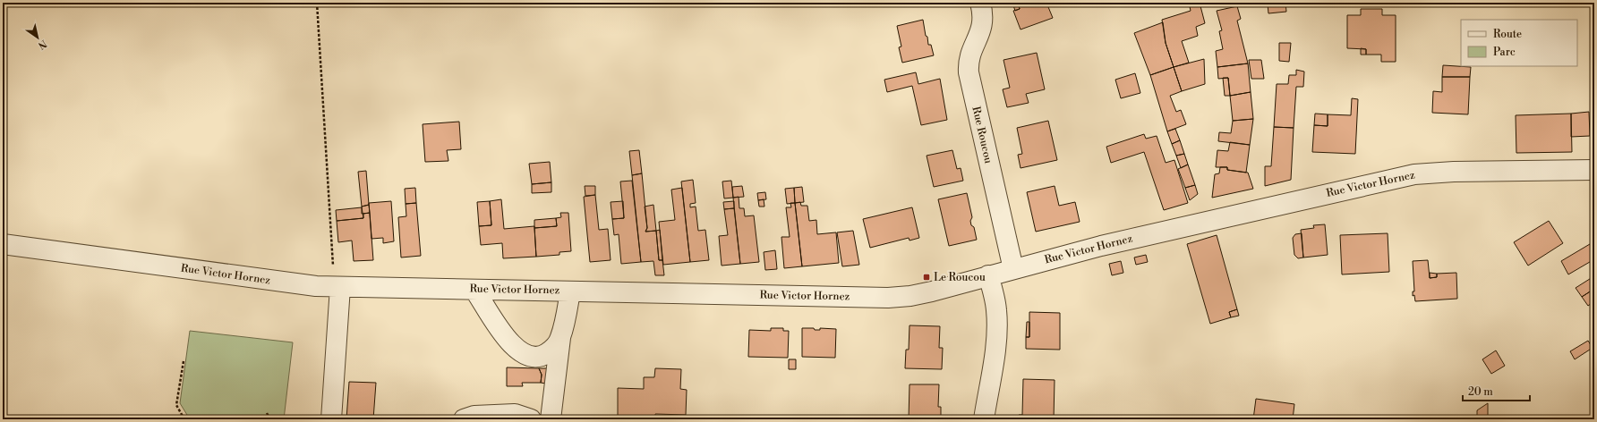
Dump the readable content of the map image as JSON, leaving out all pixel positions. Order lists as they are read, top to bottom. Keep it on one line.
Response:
{"streets":{"street":["Rue Roucou","Rue Victor Hornez"]},"crossings":[["Rue Roucou","Rue Victor Hornez"]],"places":{"transit":["Le Roucou"]},"legend":["Route","Parc"],"scale_bar":"20 m","north":"bottom right"}
